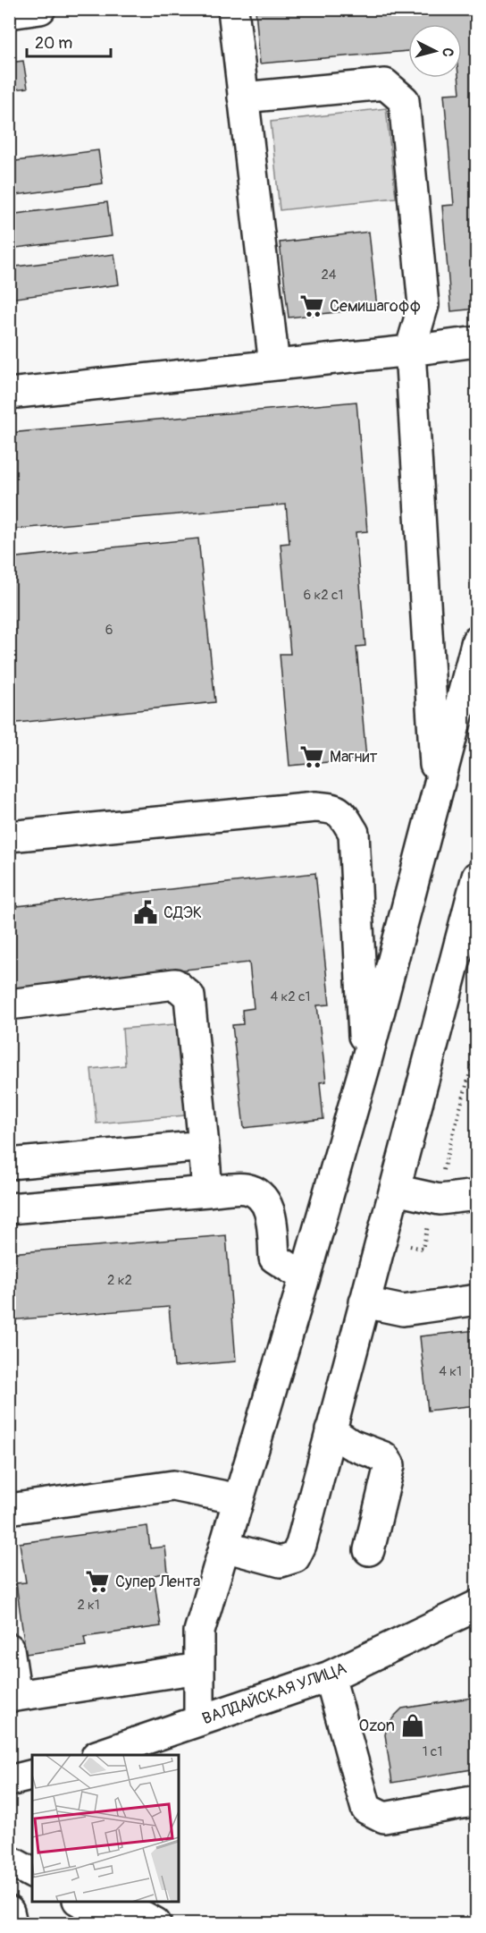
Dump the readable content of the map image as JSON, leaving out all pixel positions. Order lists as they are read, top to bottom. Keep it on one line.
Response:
{"streets":{"street":["ВАЛДАЙСКАЯ УЛИЦА"]},"places":{"supermarket":["Семишагофф","Магнит","Супер Лента"],"public building":["СДЭК"],"shop":["Ozon"]},"house_numbers":["24","6 к2 с1","6","4 к2 с1","2 к2","4 к1","2 к1","1 с1"],"scale_bar":"20 m","north":"right"}
